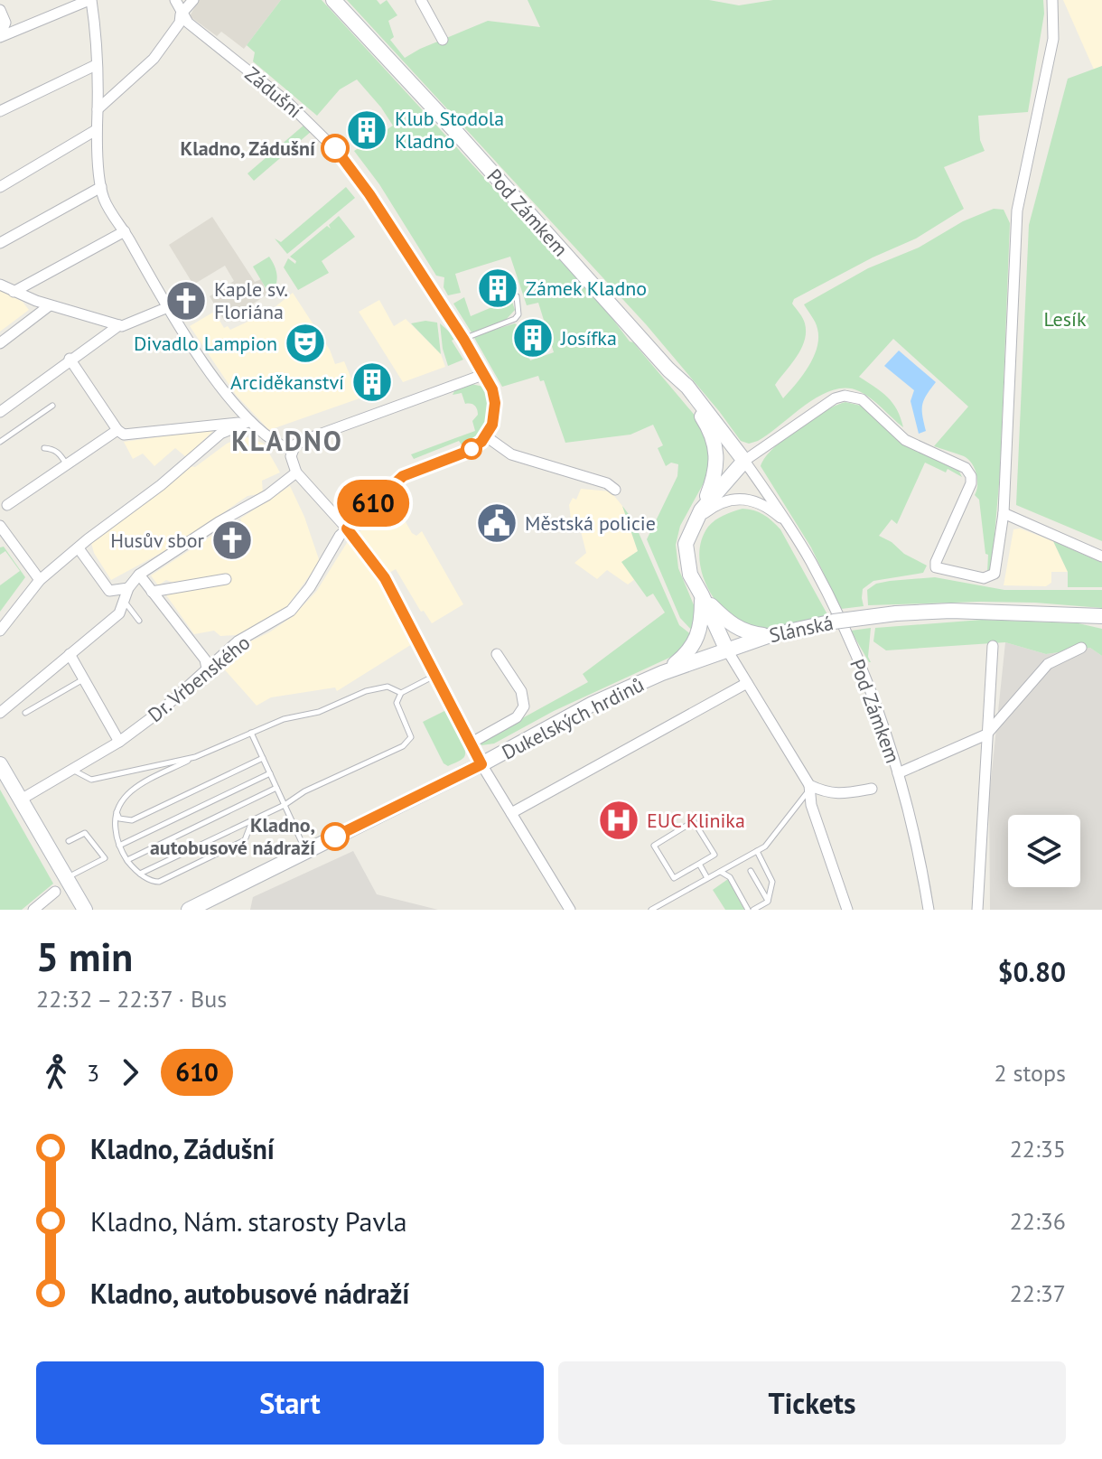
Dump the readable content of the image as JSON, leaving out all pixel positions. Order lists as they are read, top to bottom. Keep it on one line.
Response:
{"streets":{"main road":["Pod Zámkem","Slánská","Dukelských hrdinů"],"street":["Zádušní","Dr. Vrbenského"]},"crossings":[["Zádušní","Dr. Vrbenského"],["Slánská","Dukelských hrdinů"]],"districts":["KLADNO"],"parks":["Lesík"],"places":{"building":["Klub Stodola Kladno","Zámek Kladno","Josífka","Arciděkanství"],"other":["Kladno, Zádušní","Kladno, autobusové nádraží"],"church":["Kaple sv. Floriána","Husův sbor"],"theatre":["Divadlo Lampion"],"public building":["Městská policie"],"hospital":["EUC Klinika"]},"lines":["bus line 610"],"page":{"on_map":"610","heading":["5 min","22:32 – 22:37 · Bus","$0.80"],"legs":["3","610","2 stops"],"list":[{"name":"Kladno, Zádušní","value":"22:35"},{"name":"Kladno, Nám. starosty Pavla","value":"22:36"},{"name":"Kladno, autobusové nádraží","value":"22:37"}],"buttons":["Start","Tickets"]}}
